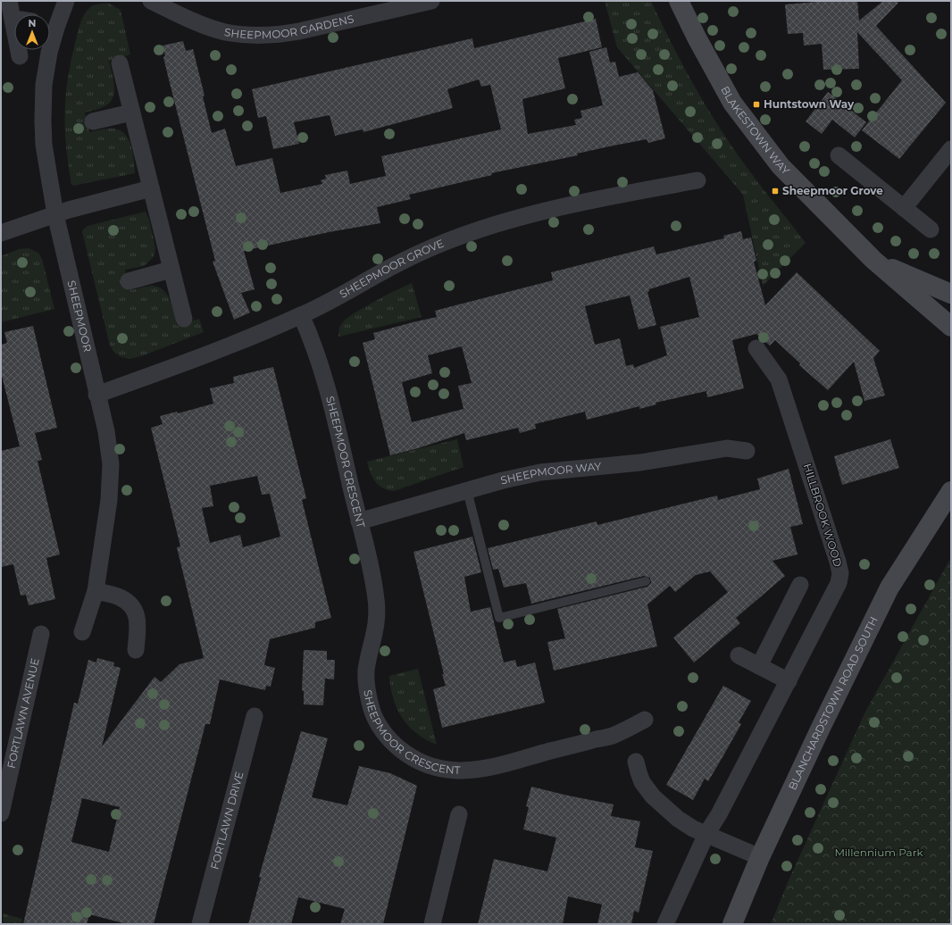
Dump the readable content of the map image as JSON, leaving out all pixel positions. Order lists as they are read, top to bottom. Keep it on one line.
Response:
{"streets":{"main road":["BLAKESTOWN WAY","BLANCHARDSTOWN ROAD SOUTH"],"street":["SHEEPMOOR GARDENS","SHEEPMOOR GROVE","SHEEPMOOR","SHEEPMOOR CRESCENT","SHEEPMOOR WAY","HILLBROOK WOOD","FORTLAWN AVENUE","FORTLAWN DRIVE"]},"crossings":[["SHEEPMOOR GROVE","SHEEPMOOR"],["SHEEPMOOR GROVE","SHEEPMOOR CRESCENT"],["SHEEPMOOR CRESCENT","SHEEPMOOR WAY"]],"parks":["Millennium Park"],"places":{"transit":["Huntstown Way","Sheepmoor Grove"]},"north":"top"}
